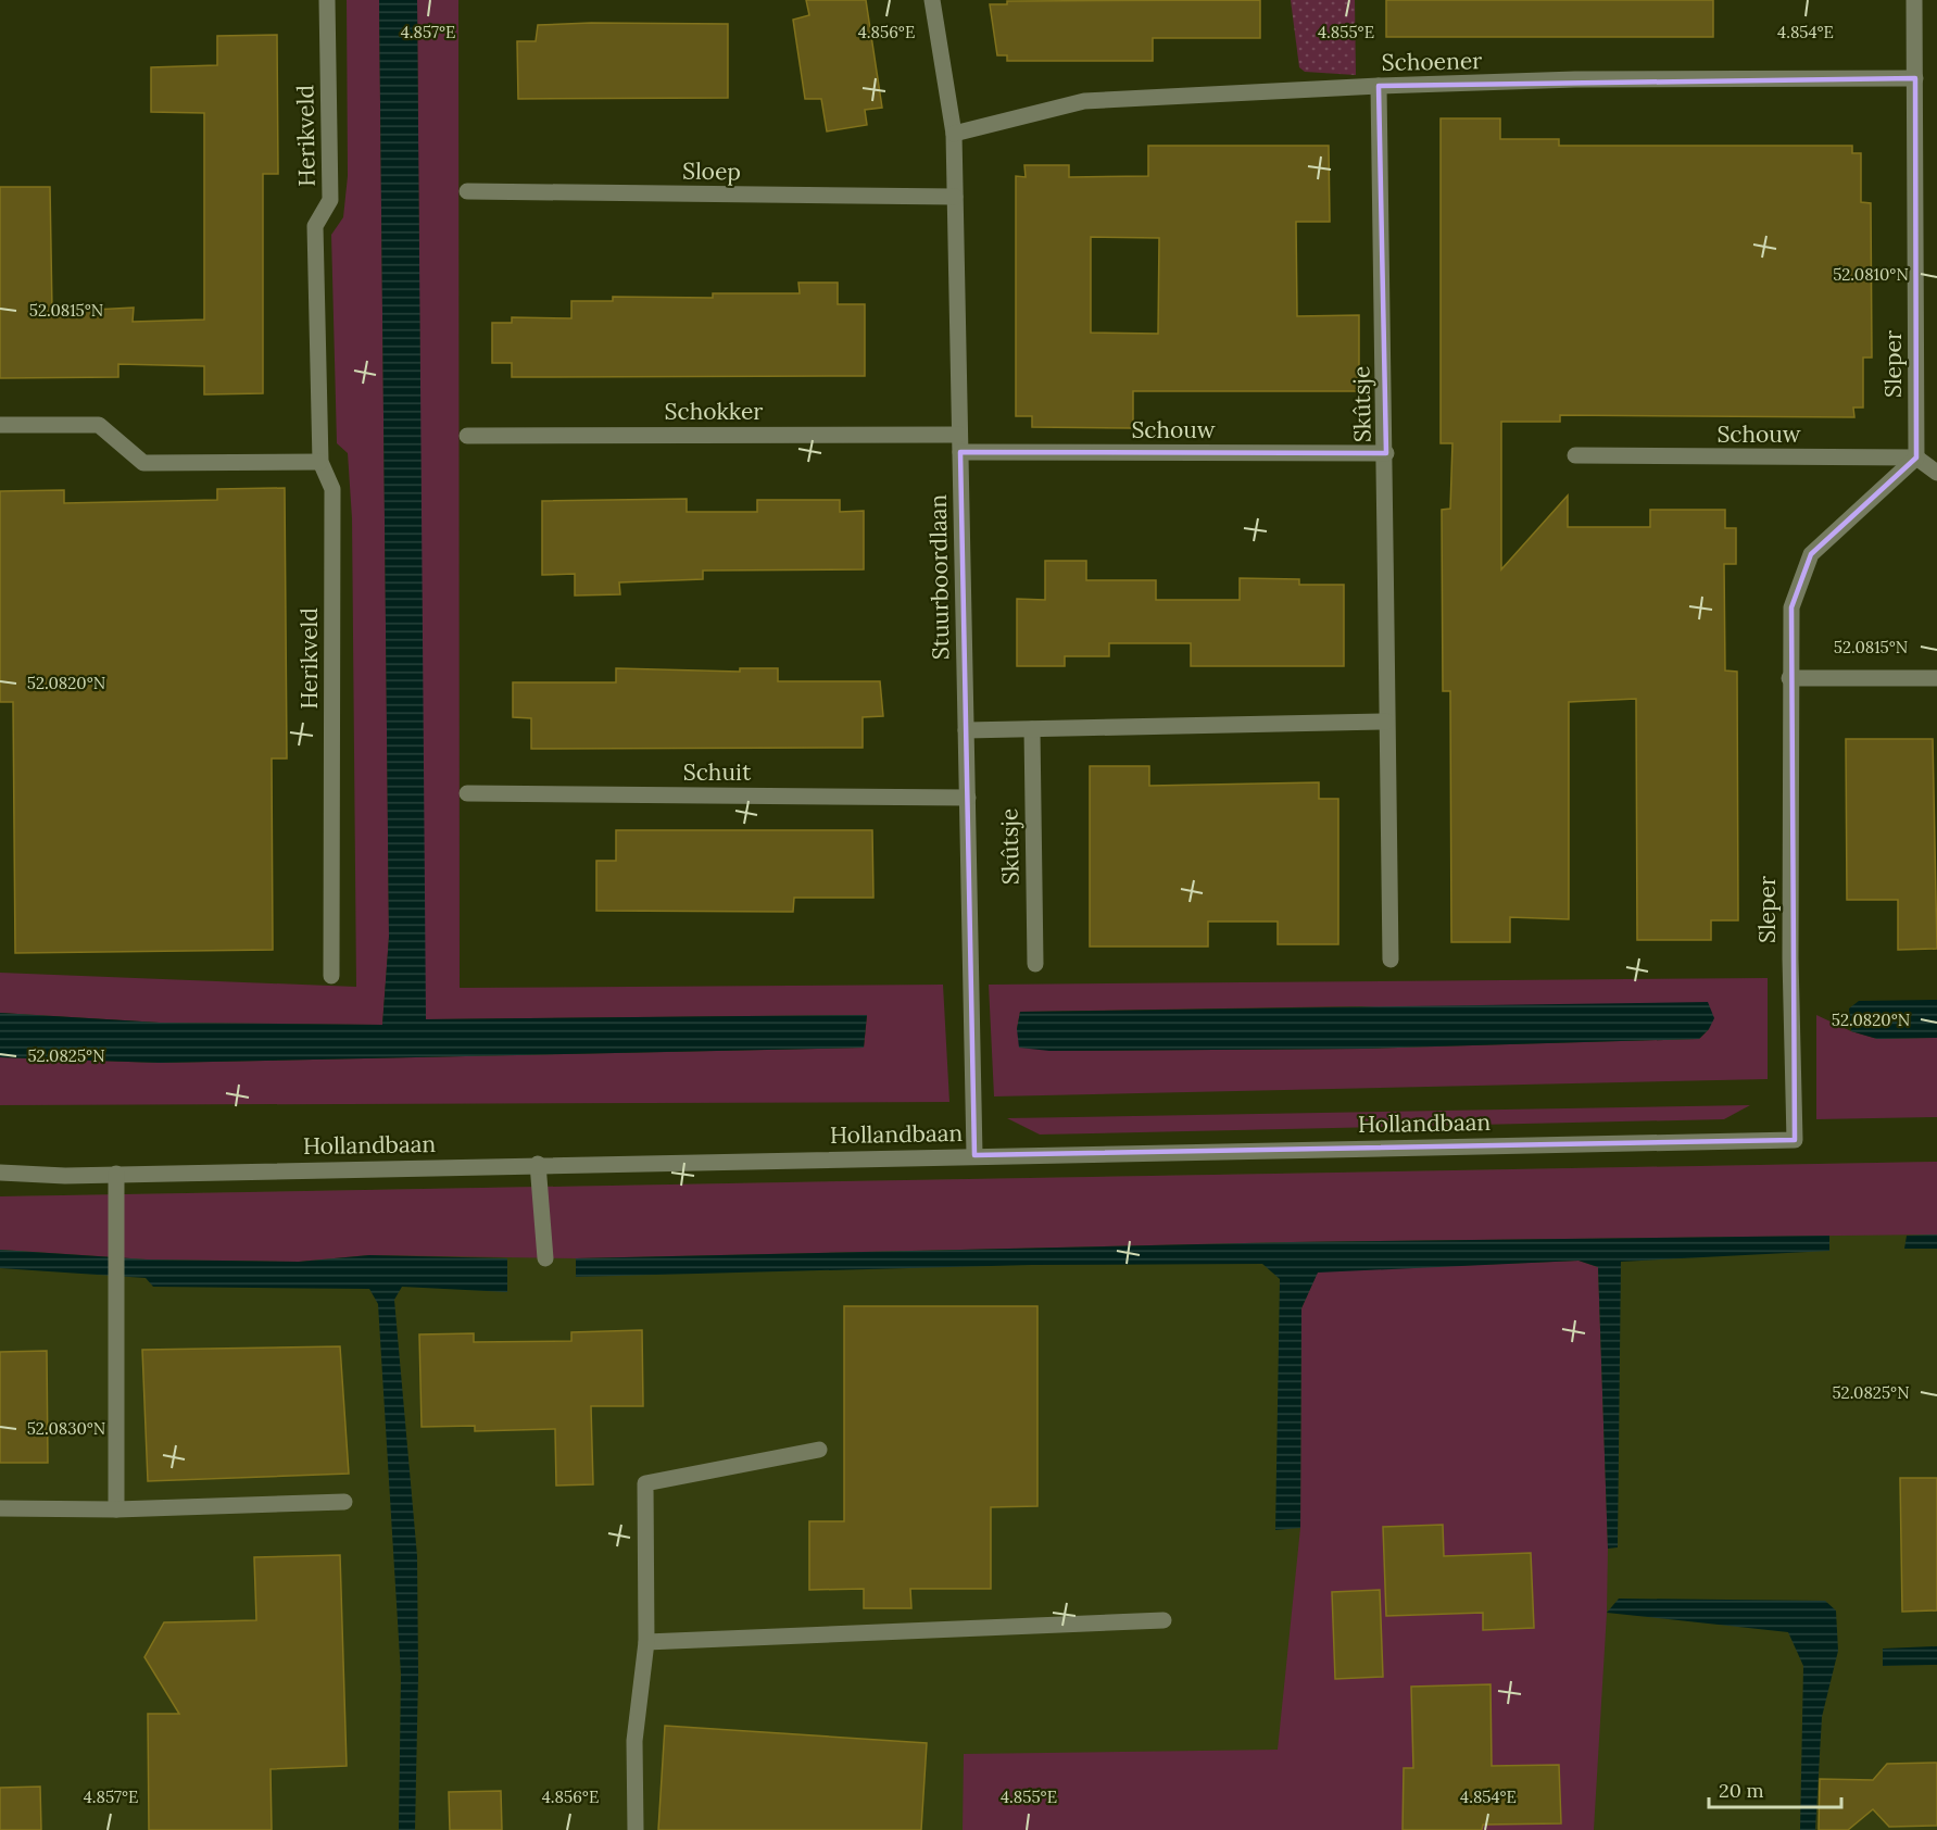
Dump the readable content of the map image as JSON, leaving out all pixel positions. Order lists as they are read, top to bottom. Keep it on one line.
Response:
{"streets":{"street":["Schoener","Herikveld","Sloep","Sleper","Skûtsje","Schokker","Schouw","Stuurboordlaan","Schuit","Hollandbaan"]},"crossings":[["Schoener","Sleper"],["Schoener","Skûtsje"],["Schoener","Stuurboordlaan"],["Sloep","Stuurboordlaan"],["Sleper","Schouw"],["Sleper","Hollandbaan"],["Skûtsje","Schouw"],["Schokker","Stuurboordlaan"],["Schouw","Stuurboordlaan"],["Stuurboordlaan","Schuit"],["Stuurboordlaan","Hollandbaan"]],"scale_bar":"20 m","coordinates":["4.857°E","4.856°E","4.855°E","4.854°E","52.0810°N","52.0815°N","52.0820°N","52.0825°N","52.0830°N"]}
